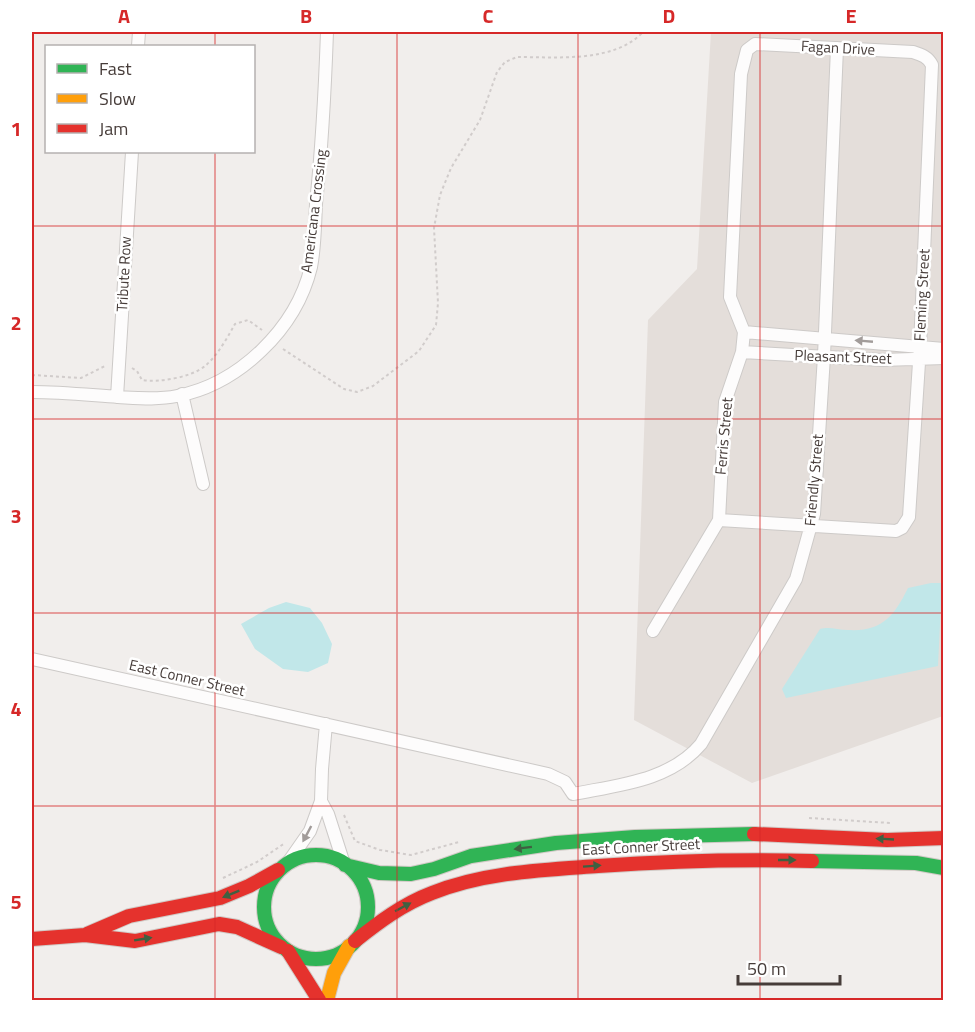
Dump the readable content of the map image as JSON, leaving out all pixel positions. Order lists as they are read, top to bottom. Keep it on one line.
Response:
{"streets":{"main road":["East Conner Street"],"street":["Fagan Drive","Americana Crossing","Tribute Row","Fleming Street","Pleasant Street","Ferris Street","Friendly Street"]},"crossings":[["Fagan Drive","Fleming Street"],["Fagan Drive","Ferris Street"],["Fagan Drive","Friendly Street"],["Americana Crossing","Tribute Row"],["Fleming Street","Pleasant Street"],["Fleming Street","Friendly Street"],["Pleasant Street","Ferris Street"],["Pleasant Street","Friendly Street"],["Friendly Street","East Conner Street"]],"legend":["Fast","Slow","Jam"],"scale_bar":"50 m","grid":{"columns":["A","B","C","D","E"],"rows":["1","2","3","4","5"]}}
